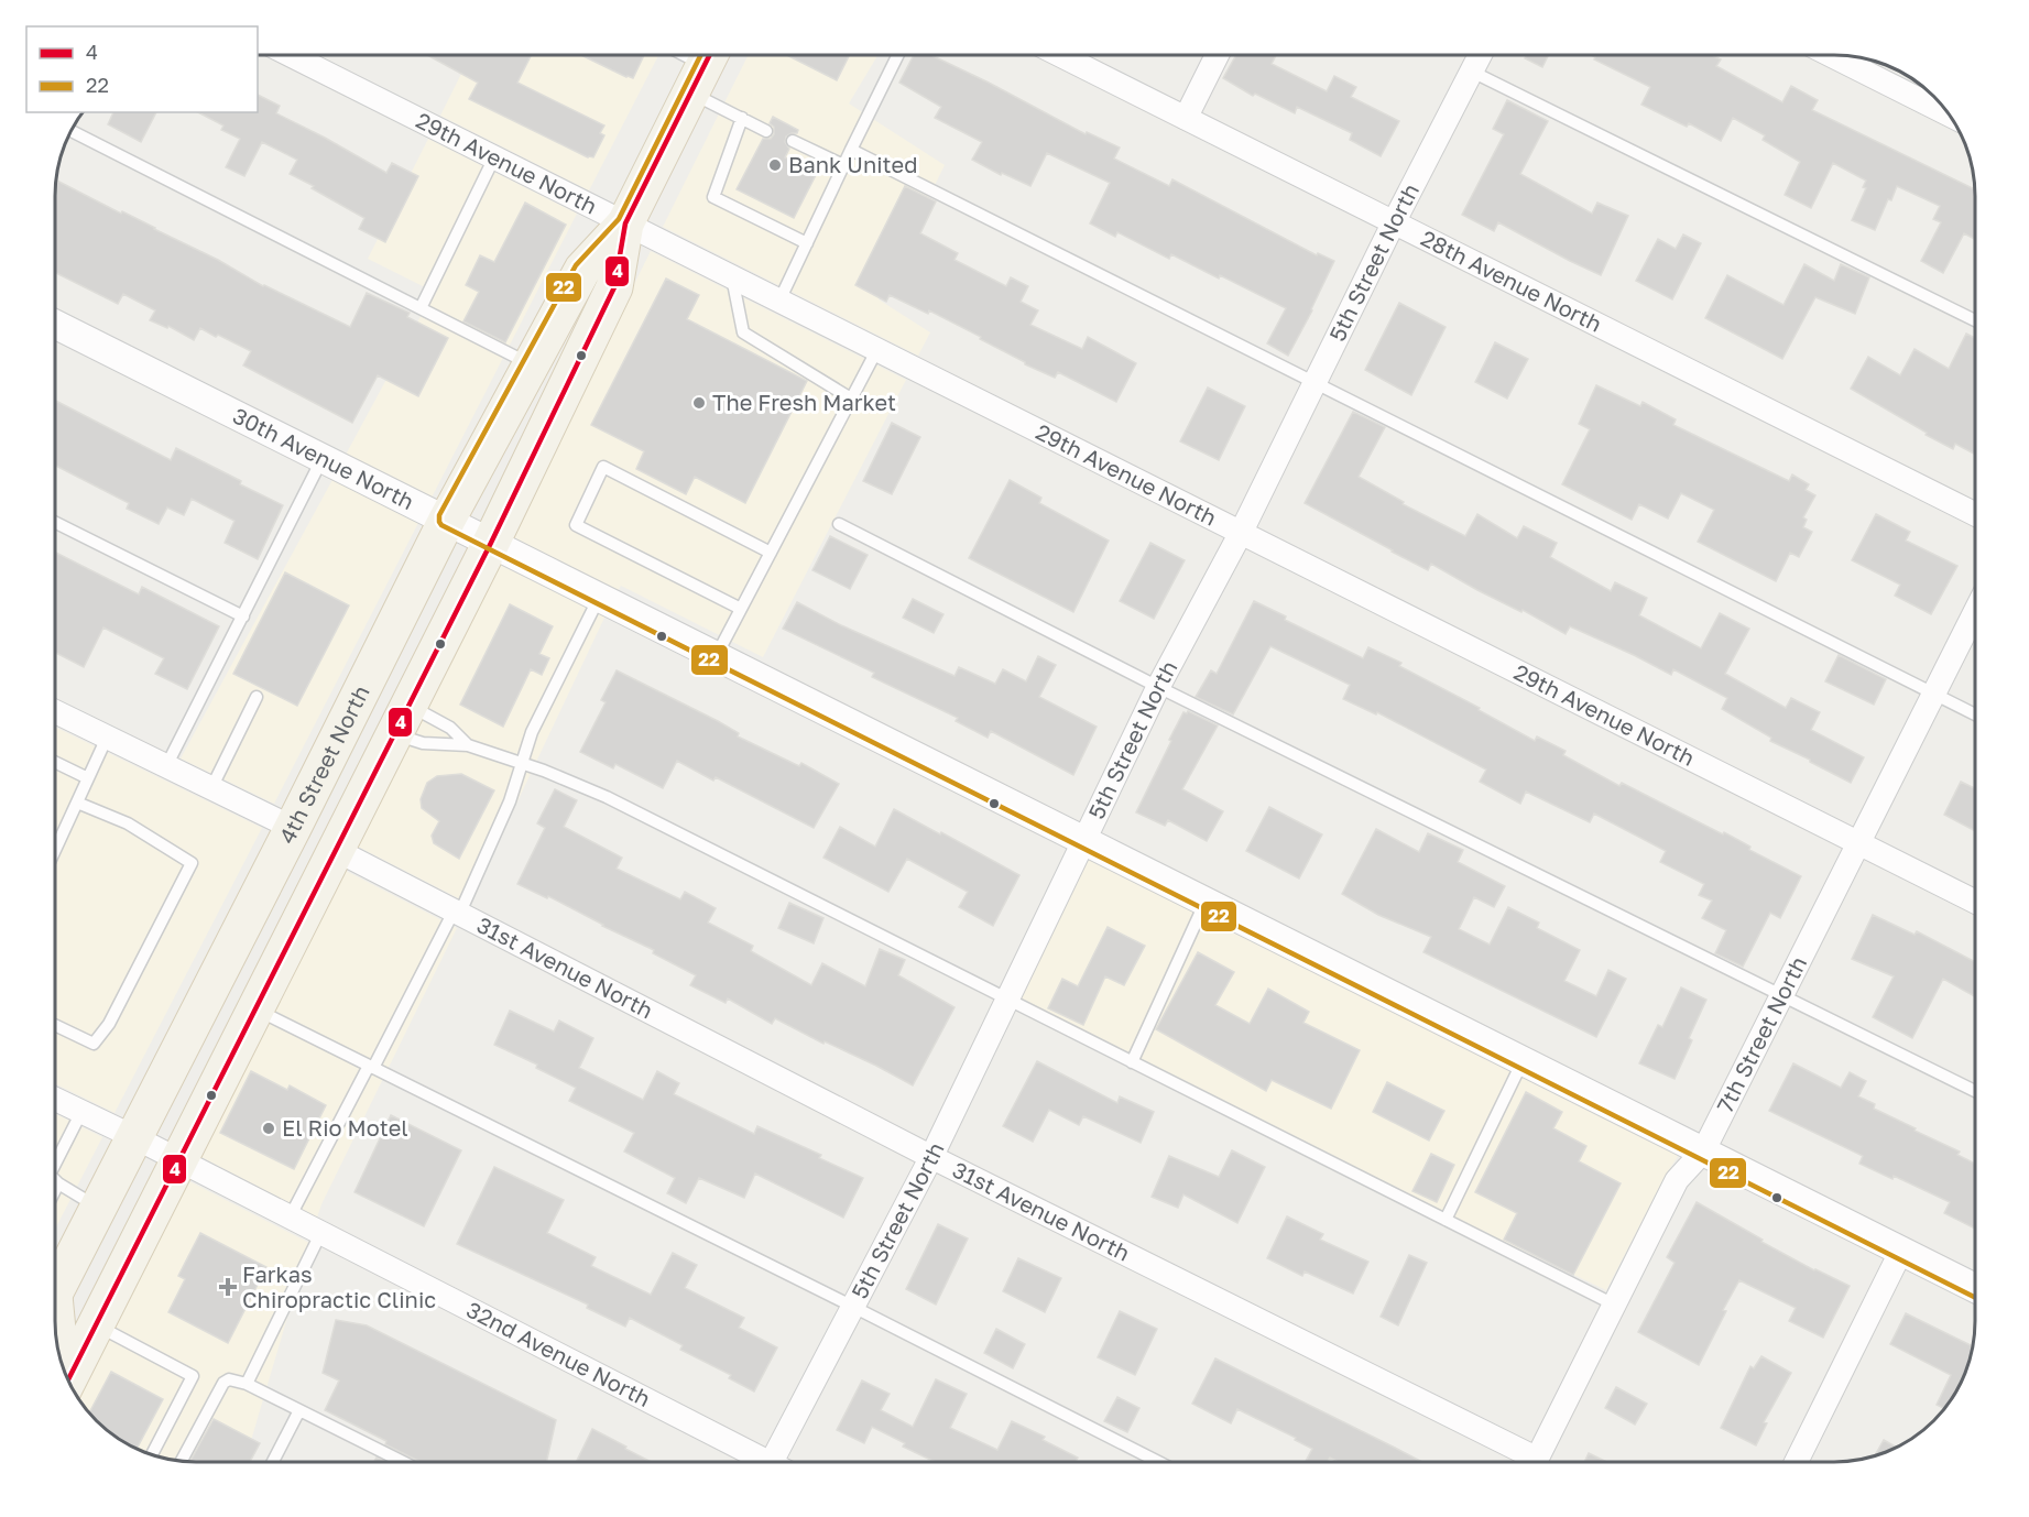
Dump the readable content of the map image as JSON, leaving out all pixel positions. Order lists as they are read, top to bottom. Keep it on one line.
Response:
{"streets":{"main road":["4th Street North"],"street":["29th Avenue North","5th Street North","28th Avenue North","30th Avenue North","31st Avenue North","7th Street North","32nd Avenue North"]},"crossings":[["29th Avenue North","5th Street North"],["29th Avenue North","4th Street North"],["29th Avenue North","7th Street North"],["5th Street North","28th Avenue North"],["5th Street North","30th Avenue North"],["5th Street North","31st Avenue North"],["30th Avenue North","4th Street North"],["30th Avenue North","7th Street North"],["4th Street North","31st Avenue North"],["4th Street North","32nd Avenue North"]],"places":{"other":["Bank United","The Fresh Market","El Rio Motel"],"health":["Farkas Chiropractic Clinic"]},"lines":["transit line 4","transit line 22"],"legend":["4","22"]}
